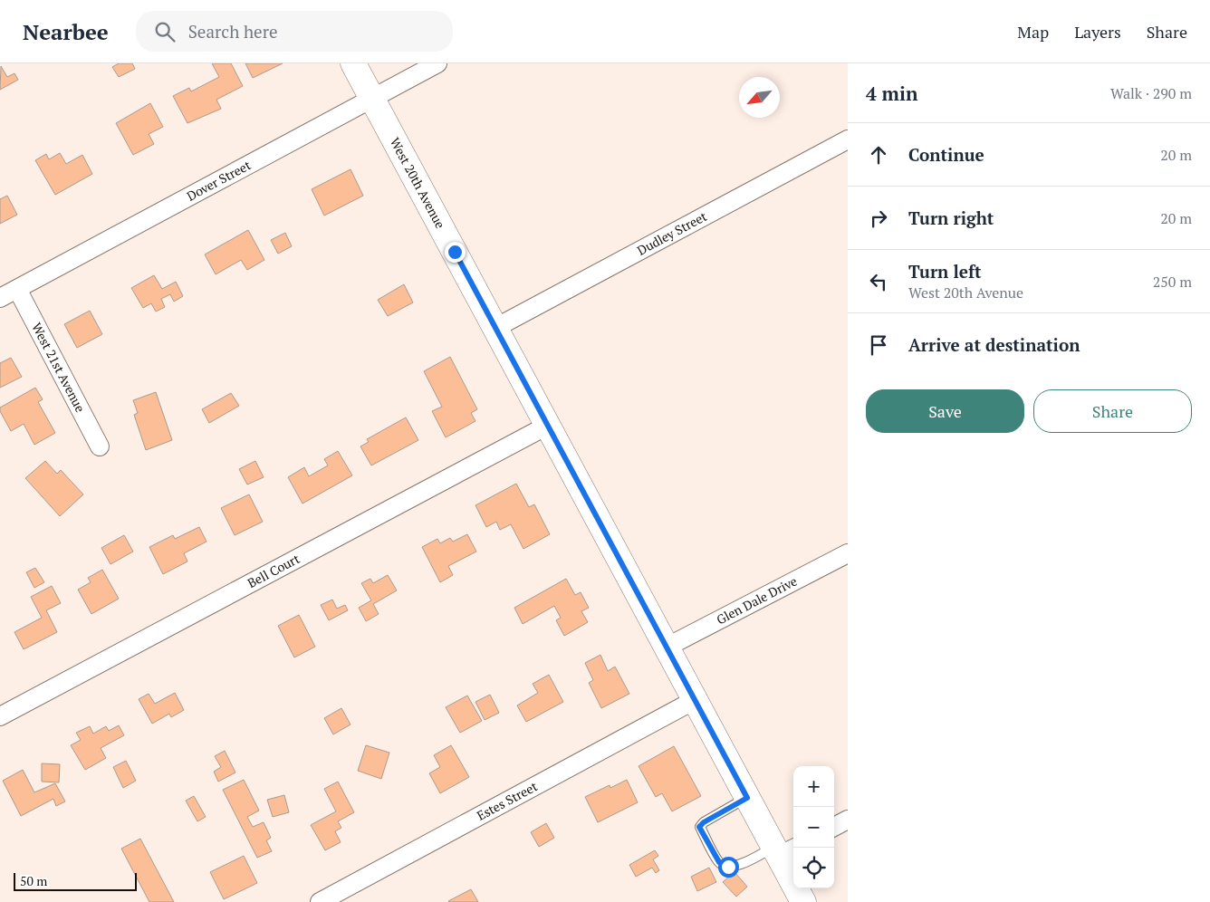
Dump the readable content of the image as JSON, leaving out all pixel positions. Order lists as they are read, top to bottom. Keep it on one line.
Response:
{"streets":{"street":["Dover Street","West 20th Avenue","Dudley Street","West 21st Avenue","Bell Court","Glen Dale Drive","Estes Street"]},"crossings":[["Dover Street","West 20th Avenue"],["Dover Street","West 21st Avenue"],["West 20th Avenue","Dudley Street"],["West 20th Avenue","Bell Court"],["West 20th Avenue","Glen Dale Drive"],["West 20th Avenue","Estes Street"]],"scale_bar":"50 m","north":"bottom left","page":{"header":"Nearbee","search":"Search here","nav":["Map","Layers","Share"],"heading":["4 min","Walk · 290 m"],"list":[["Continue","20 m"],["Turn right","20 m"],["Turn left","West 20th Avenue","250 m"],"Arrive at destination"],"buttons":["Save","Share"],"map_buttons":["+","−"],"scale":"50 m"}}
